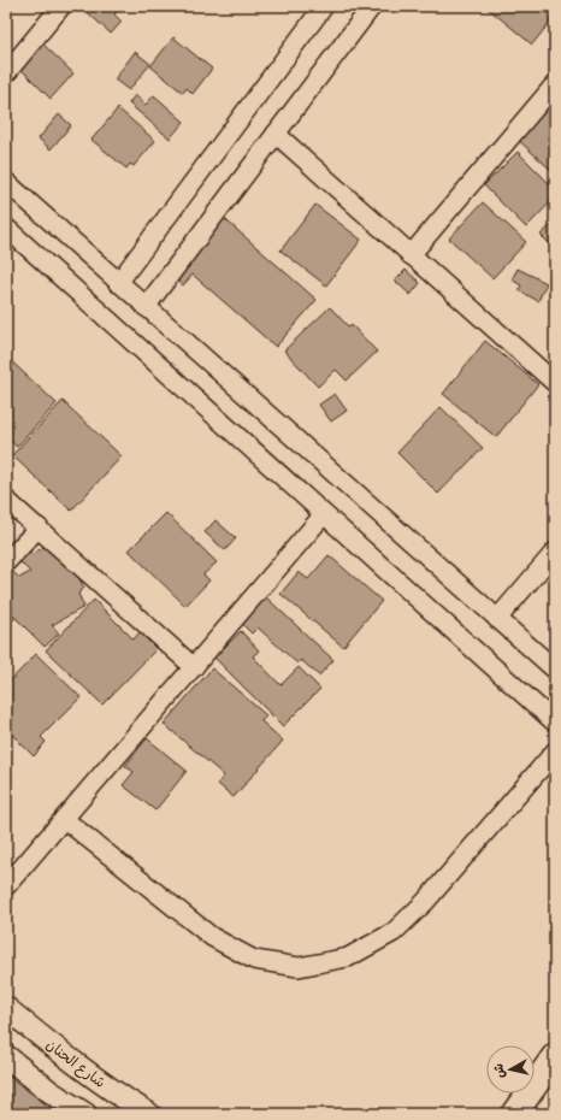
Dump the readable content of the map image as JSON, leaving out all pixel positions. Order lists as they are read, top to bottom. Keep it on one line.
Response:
{"streets":{"street":["شارع الحنان"]},"north":"left"}
